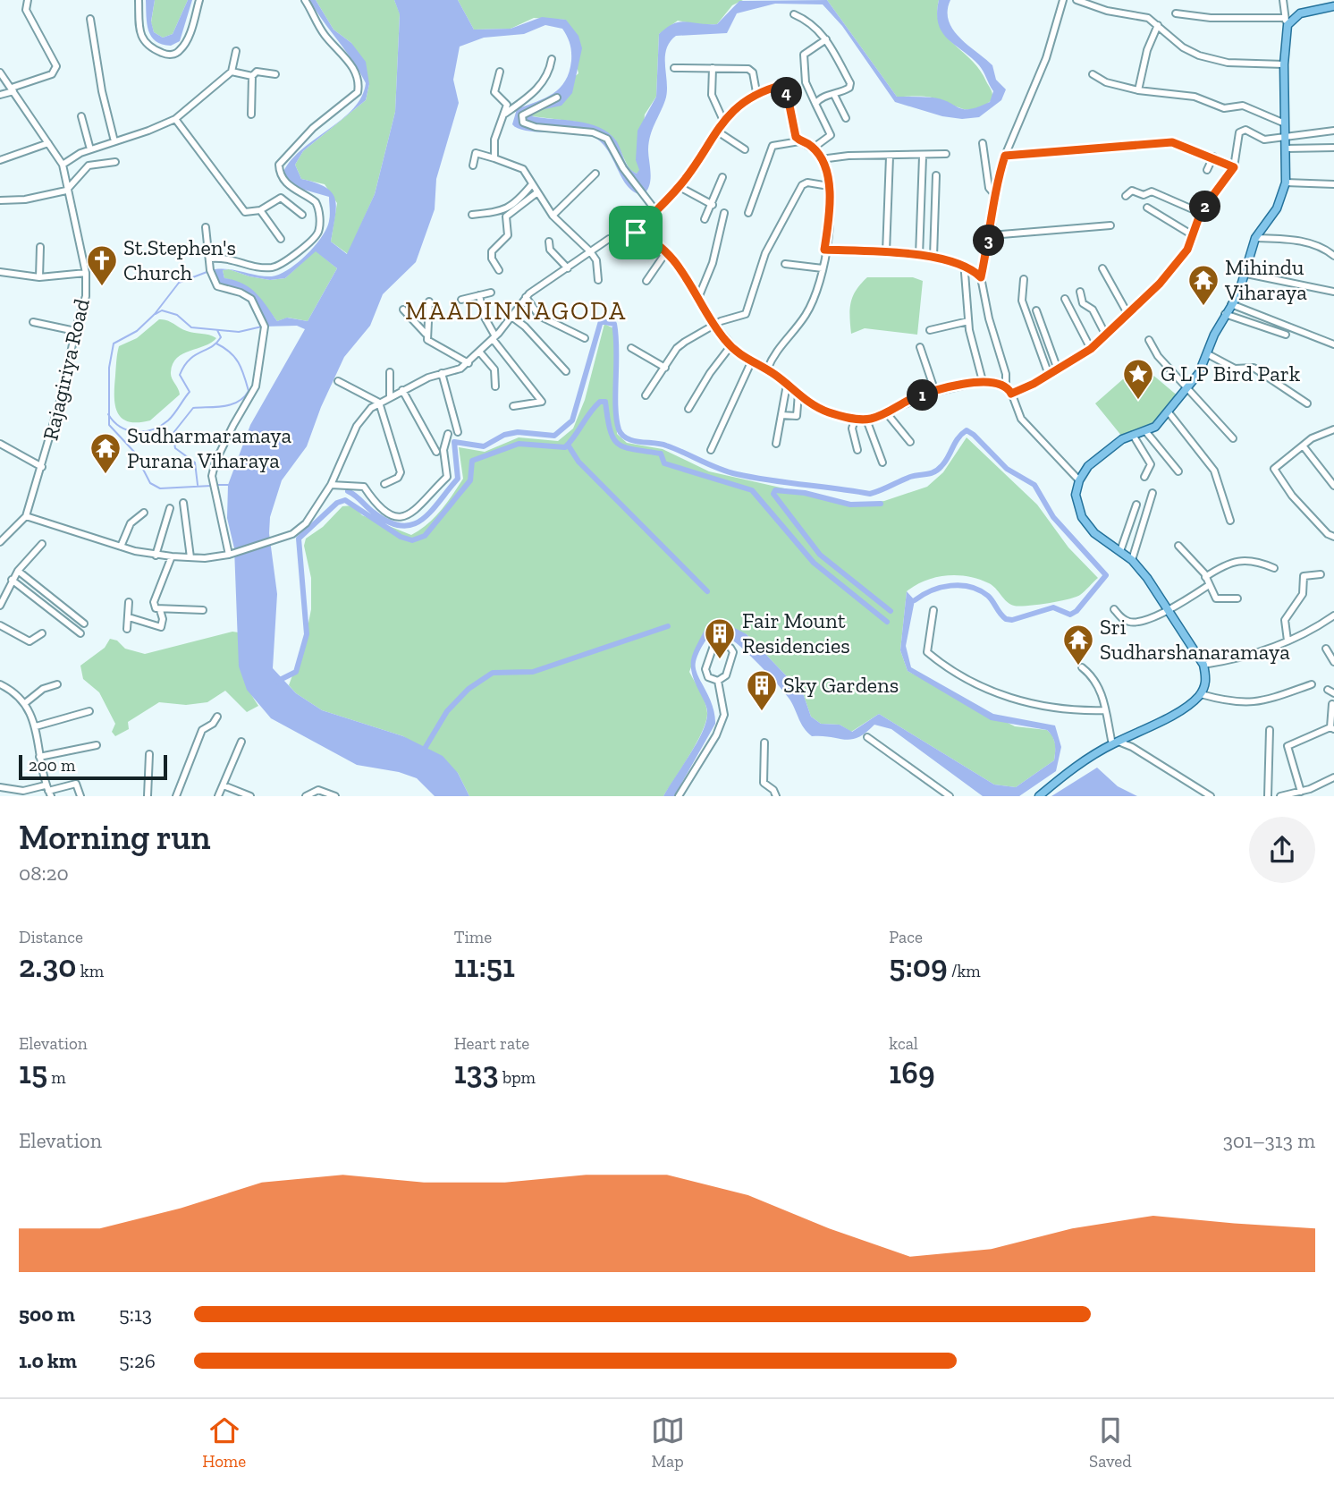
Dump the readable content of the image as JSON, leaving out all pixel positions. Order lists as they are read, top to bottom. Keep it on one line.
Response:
{"streets":{"street":["Rajagiriya Road"]},"districts":["MAADINNAGODA"],"places":{"church":["St.Stephen's Church"],"temple":["Mihindu Viharaya","Sudharmaramaya Purana Viharaya","Sri Sudharshanaramaya"],"place":["G L P Bird Park"],"building":["Fair Mount Residencies","Sky Gardens"]},"scale_bar":"200 m","page":{"pins":["4","2","3","1"],"scale":"200 m","heading":["Morning run","08:20"],"stats":[["Distance","2.30 km"],["Time","11:51"],["Pace","5:09 /km"],["Elevation","15 m"],["Heart rate","133 bpm"],["kcal","169"]],"chart":["Elevation","301–313 m"],"list":[{"name":"500 m","note":"5:13"},{"name":"1.0 km","note":"5:26"}],"tabs":["Home","Map","Saved"]}}
